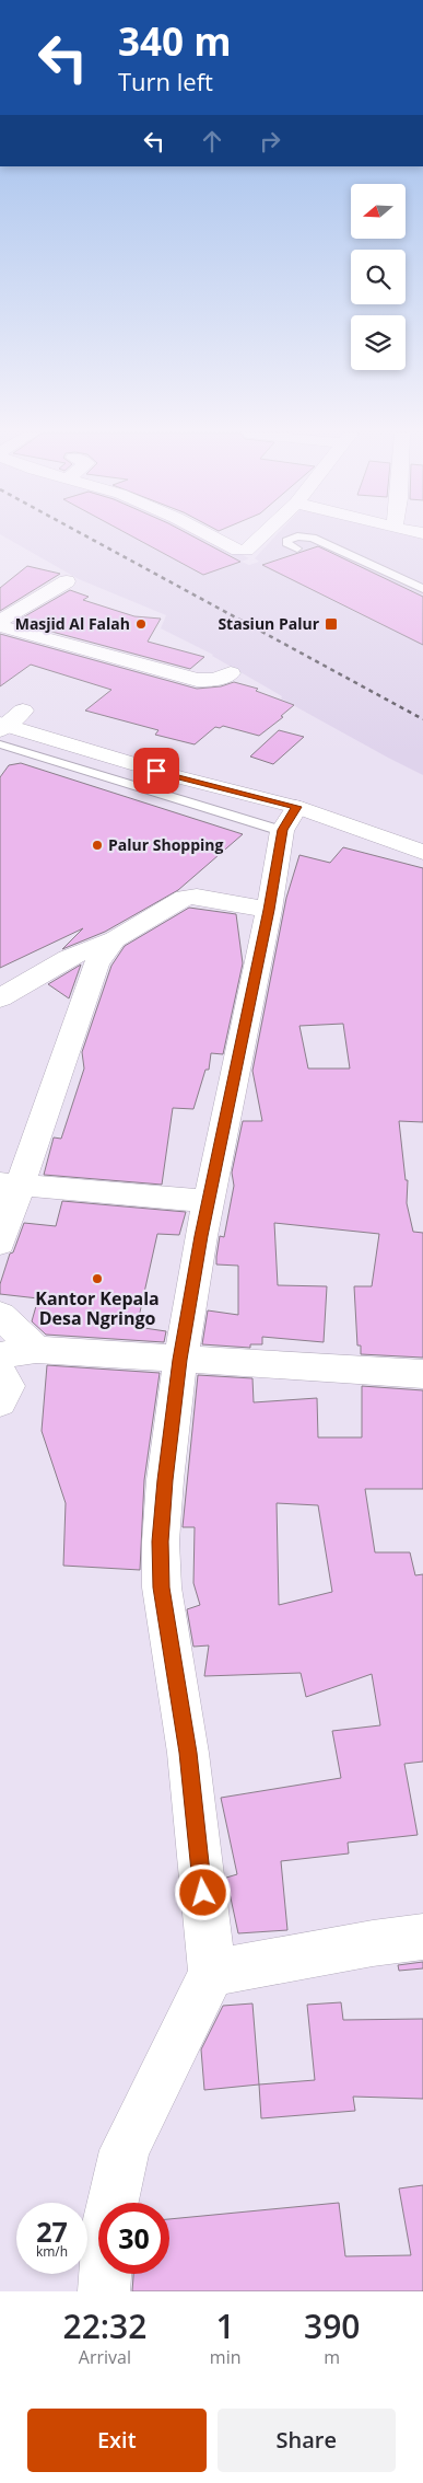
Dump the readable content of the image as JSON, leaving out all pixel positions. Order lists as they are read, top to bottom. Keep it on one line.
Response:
{"places":{"other":["Masjid Al Falah","Palur Shopping","Kantor Kepala Desa Ngringo"],"transit":["Stasiun Palur"]},"north":"left","page":{"turn":["340 m","Turn left"],"speed":"27 km/h","limit":"30","eta":["22:32","Arrival","1","min","390","m"],"buttons":["Exit","Share"]}}
